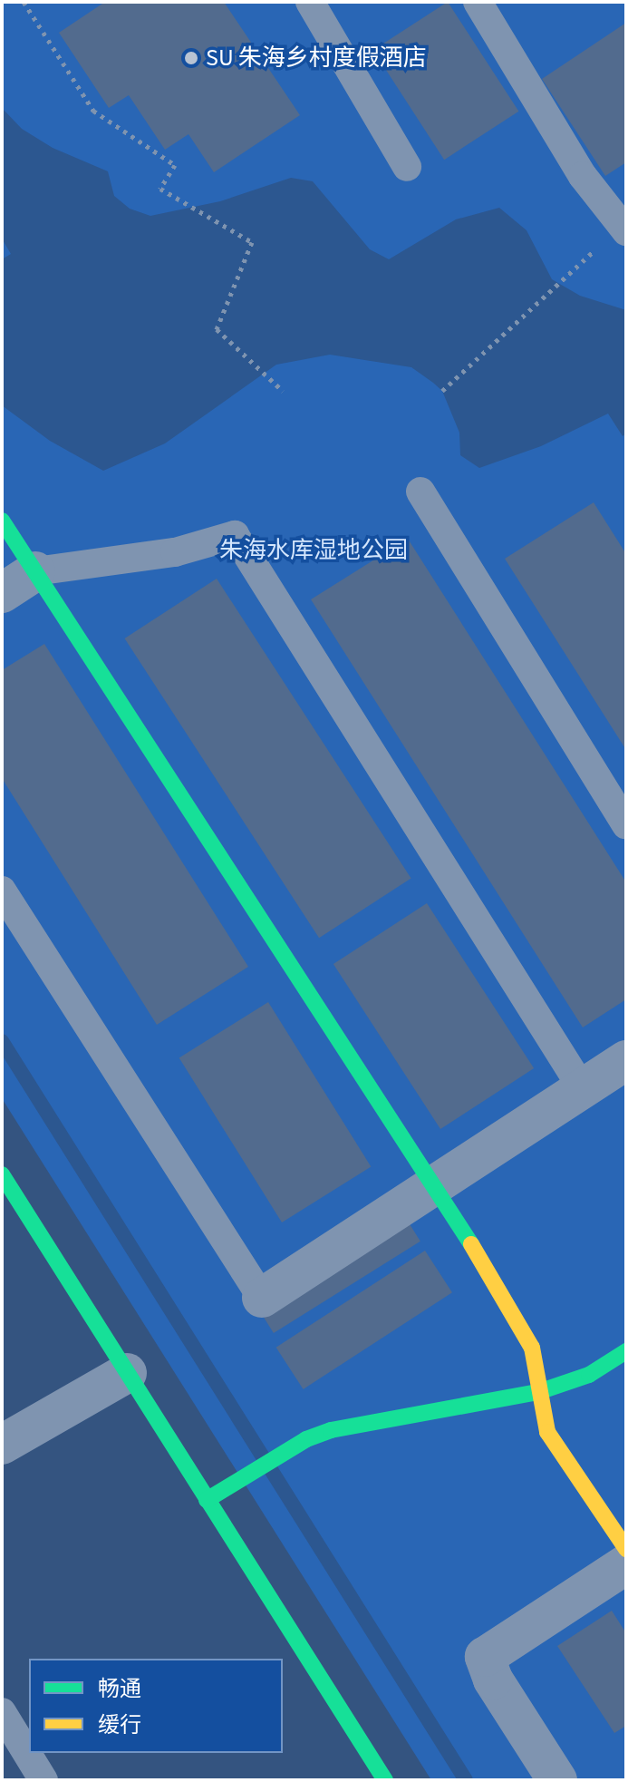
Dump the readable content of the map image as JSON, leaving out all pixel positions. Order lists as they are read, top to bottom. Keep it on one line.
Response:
{"parks":["朱海水库湿地公园"],"places":["SU 朱海乡村度假酒店"],"legend":["畅通","缓行"]}
